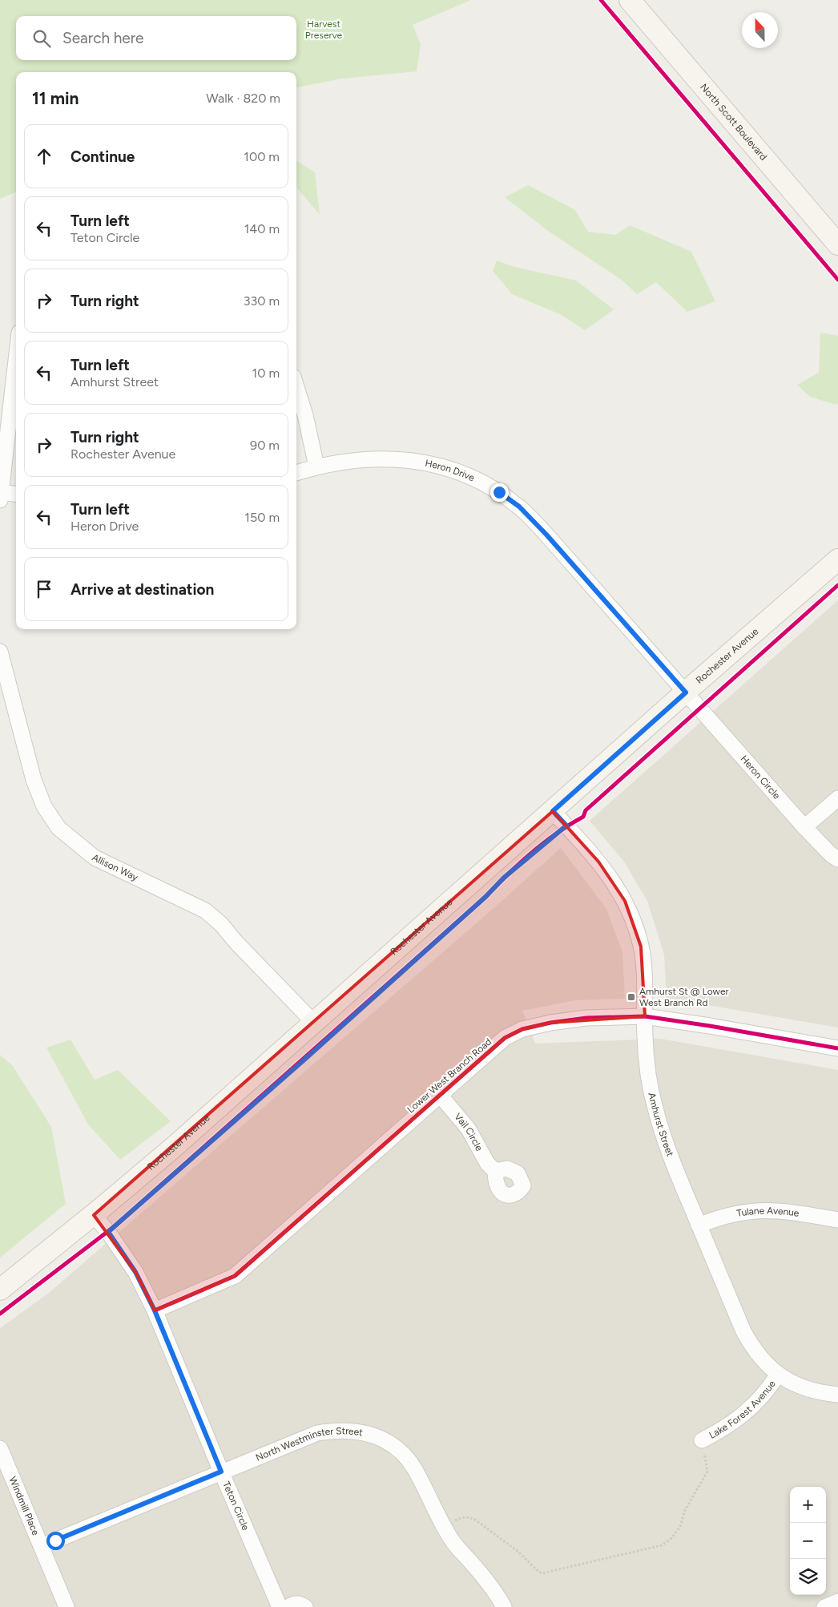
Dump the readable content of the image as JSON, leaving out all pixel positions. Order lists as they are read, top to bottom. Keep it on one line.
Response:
{"streets":{"main road":["North Scott Boulevard","Rochester Avenue"],"street":["Heron Drive","Heron Circle","Allison Way","Lower West Branch Road","Amhurst Street","Vail Circle","Tulane Avenue","Lake Forest Avenue","North Westminster Street","Windmill Place","Teton Circle"]},"crossings":[["Heron Drive","Rochester Avenue"],["Heron Drive","Heron Circle"],["Rochester Avenue","Heron Circle"],["Rochester Avenue","Allison Way"],["Rochester Avenue","Amhurst Street"],["Rochester Avenue","Teton Circle"],["Lower West Branch Road","Amhurst Street"],["Lower West Branch Road","Vail Circle"],["Lower West Branch Road","Teton Circle"],["Amhurst Street","Tulane Avenue"],["Amhurst Street","Lake Forest Avenue"],["North Westminster Street","Windmill Place"],["North Westminster Street","Teton Circle"]],"parks":["Harvest Preserve"],"places":{"transit":["Amhurst St @ Lower West Branch Rd"]},"north":"top","page":{"search":"Search here","heading":["11 min","Walk · 820 m"],"list":[["Continue","100 m"],["Turn left","Teton Circle","140 m"],["Turn right","330 m"],["Turn left","Amhurst Street","10 m"],["Turn right","Rochester Avenue","90 m"],["Turn left","Heron Drive","150 m"],"Arrive at destination"],"map_buttons":["+","−"]}}
